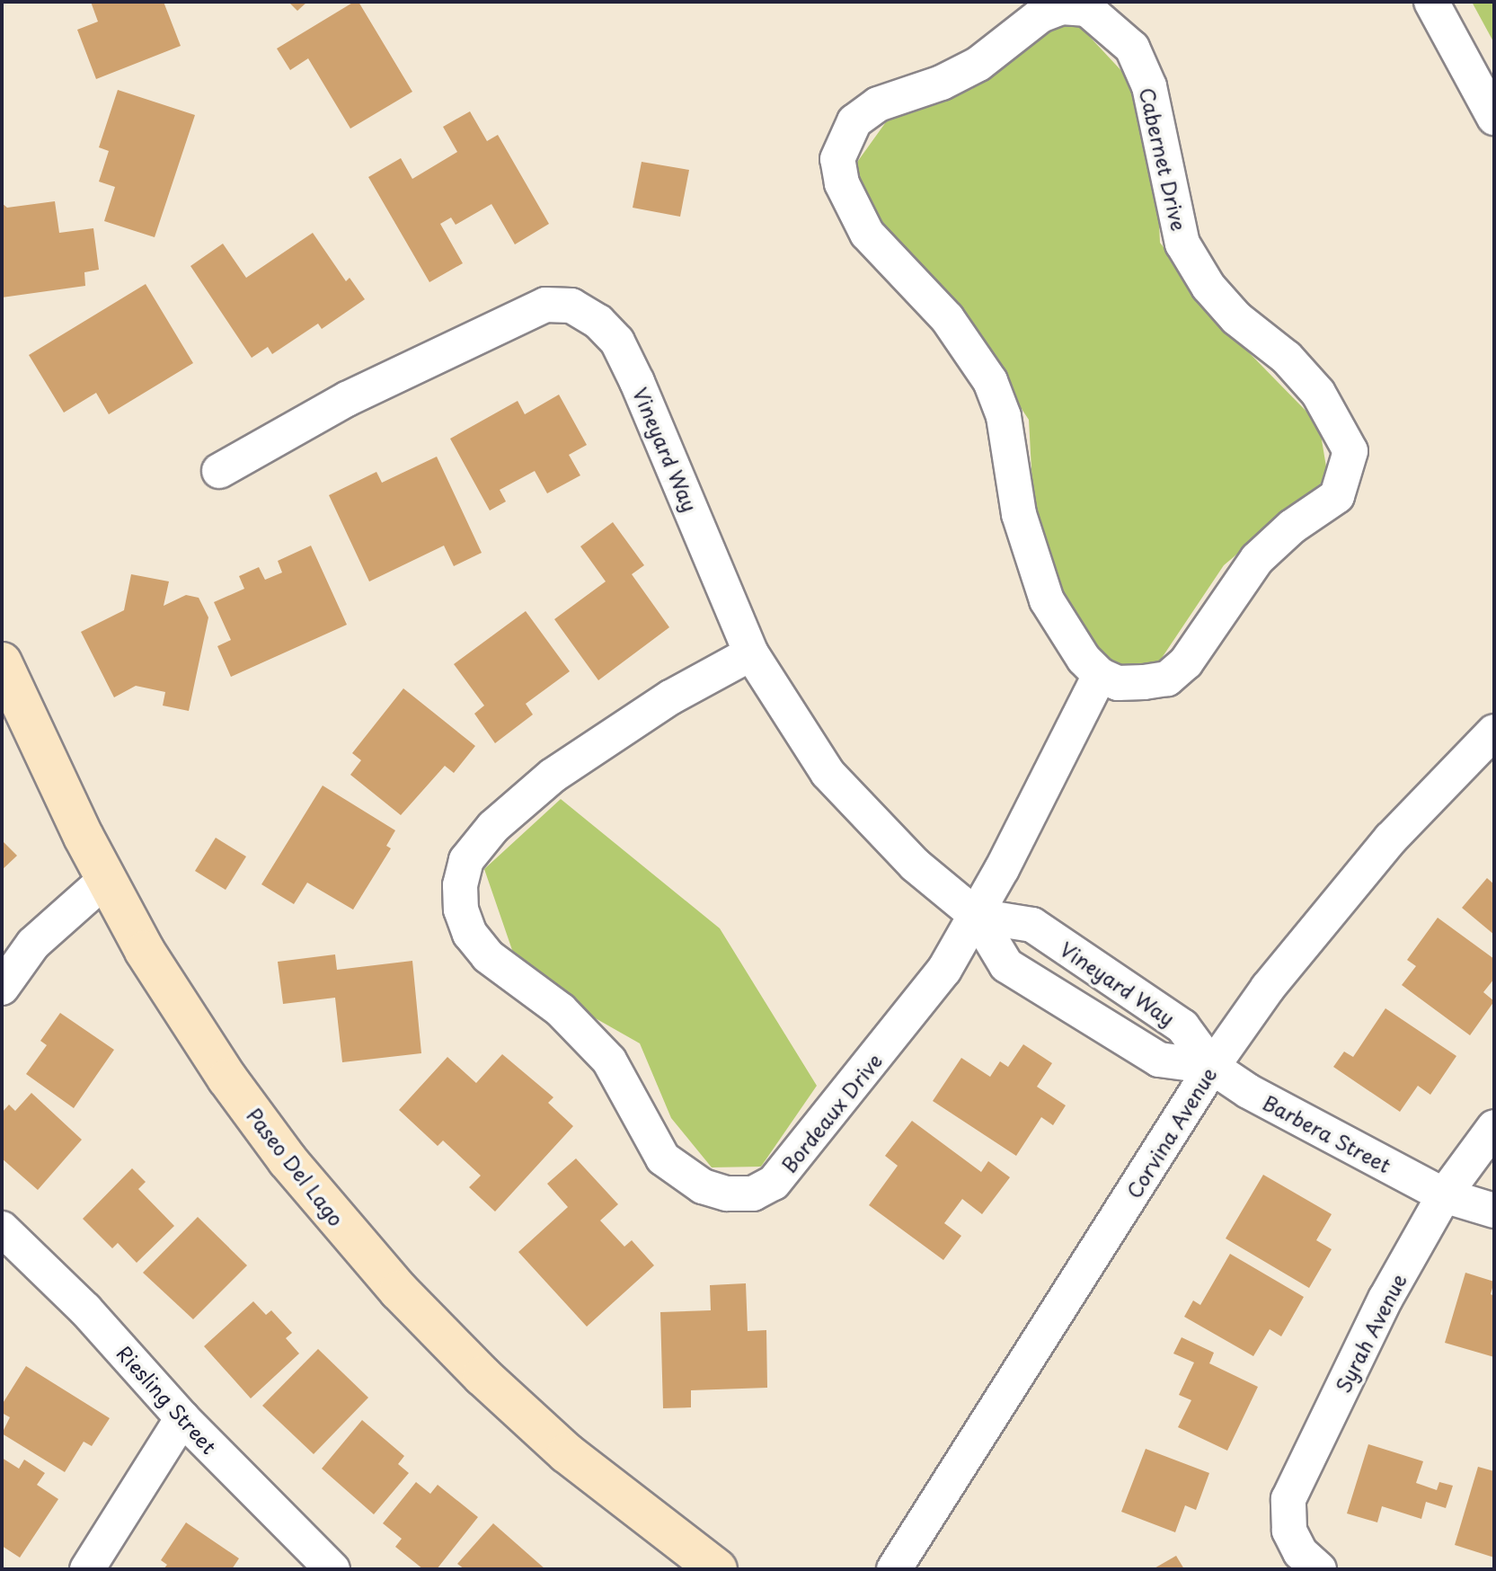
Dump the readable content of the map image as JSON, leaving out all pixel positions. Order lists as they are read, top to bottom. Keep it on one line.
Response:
{"streets":{"street":["Cabernet Drive","Vineyard Way","Bordeaux Drive","Corvina Avenue","Barbera Street","Paseo Del Lago","Syrah Avenue","Riesling Street"]},"crossings":[["Cabernet Drive","Bordeaux Drive"],["Vineyard Way","Bordeaux Drive"],["Vineyard Way","Corvina Avenue"],["Vineyard Way","Barbera Street"],["Corvina Avenue","Barbera Street"],["Barbera Street","Syrah Avenue"]]}
